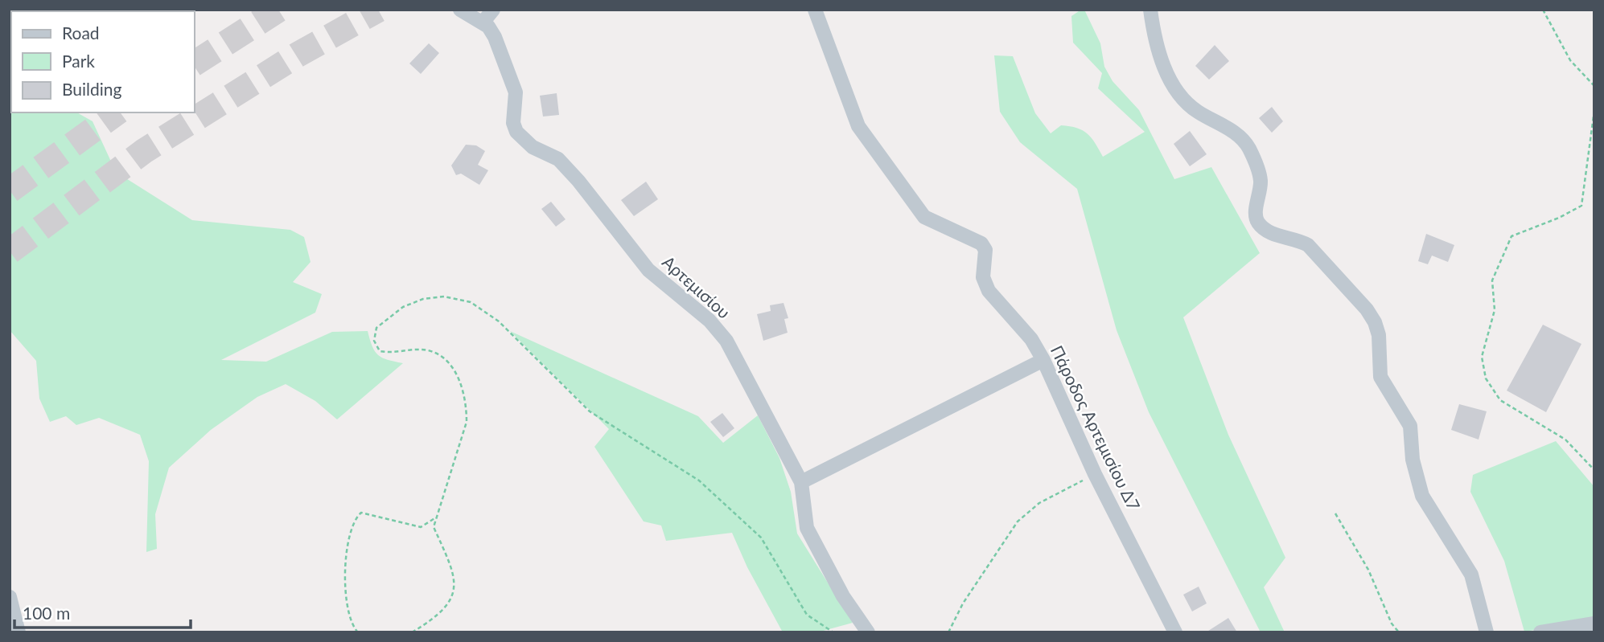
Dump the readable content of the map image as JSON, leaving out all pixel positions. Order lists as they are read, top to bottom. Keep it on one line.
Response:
{"streets":{"street":["Αρτεμισίου","Πάροδος Αρτεμισίου Δ7"]},"legend":["Road","Park","Building"],"scale_bar":"100 m"}
